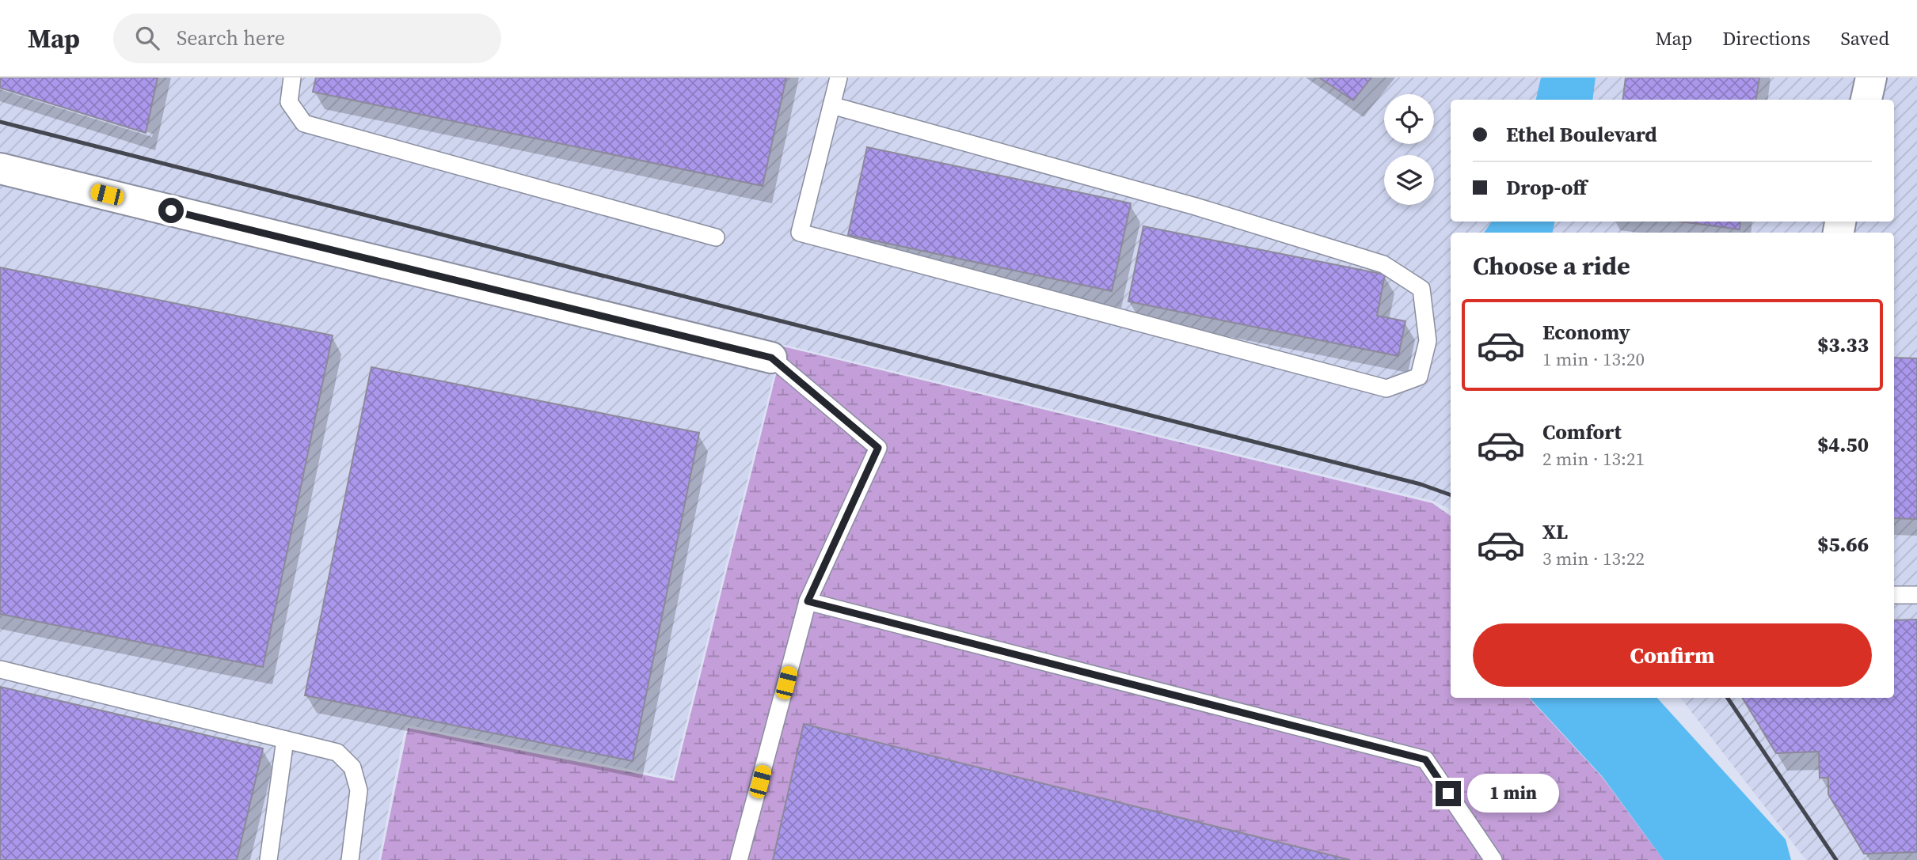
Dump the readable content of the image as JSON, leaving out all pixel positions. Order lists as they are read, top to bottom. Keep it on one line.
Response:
{"page":{"header":"Map","search":"Search here","nav":["Map","Directions","Saved"],"banner":["Ethel Boulevard","Drop-off"],"heading":"Choose a ride","list":[{"name":"Economy","note":"1 min · 13:20","value":"$3.33"},{"name":"Comfort","note":"2 min · 13:21","value":"$4.50"},{"name":"XL","note":"3 min · 13:22","value":"$5.66"}],"buttons":"Confirm","bubble":"1 min"}}
